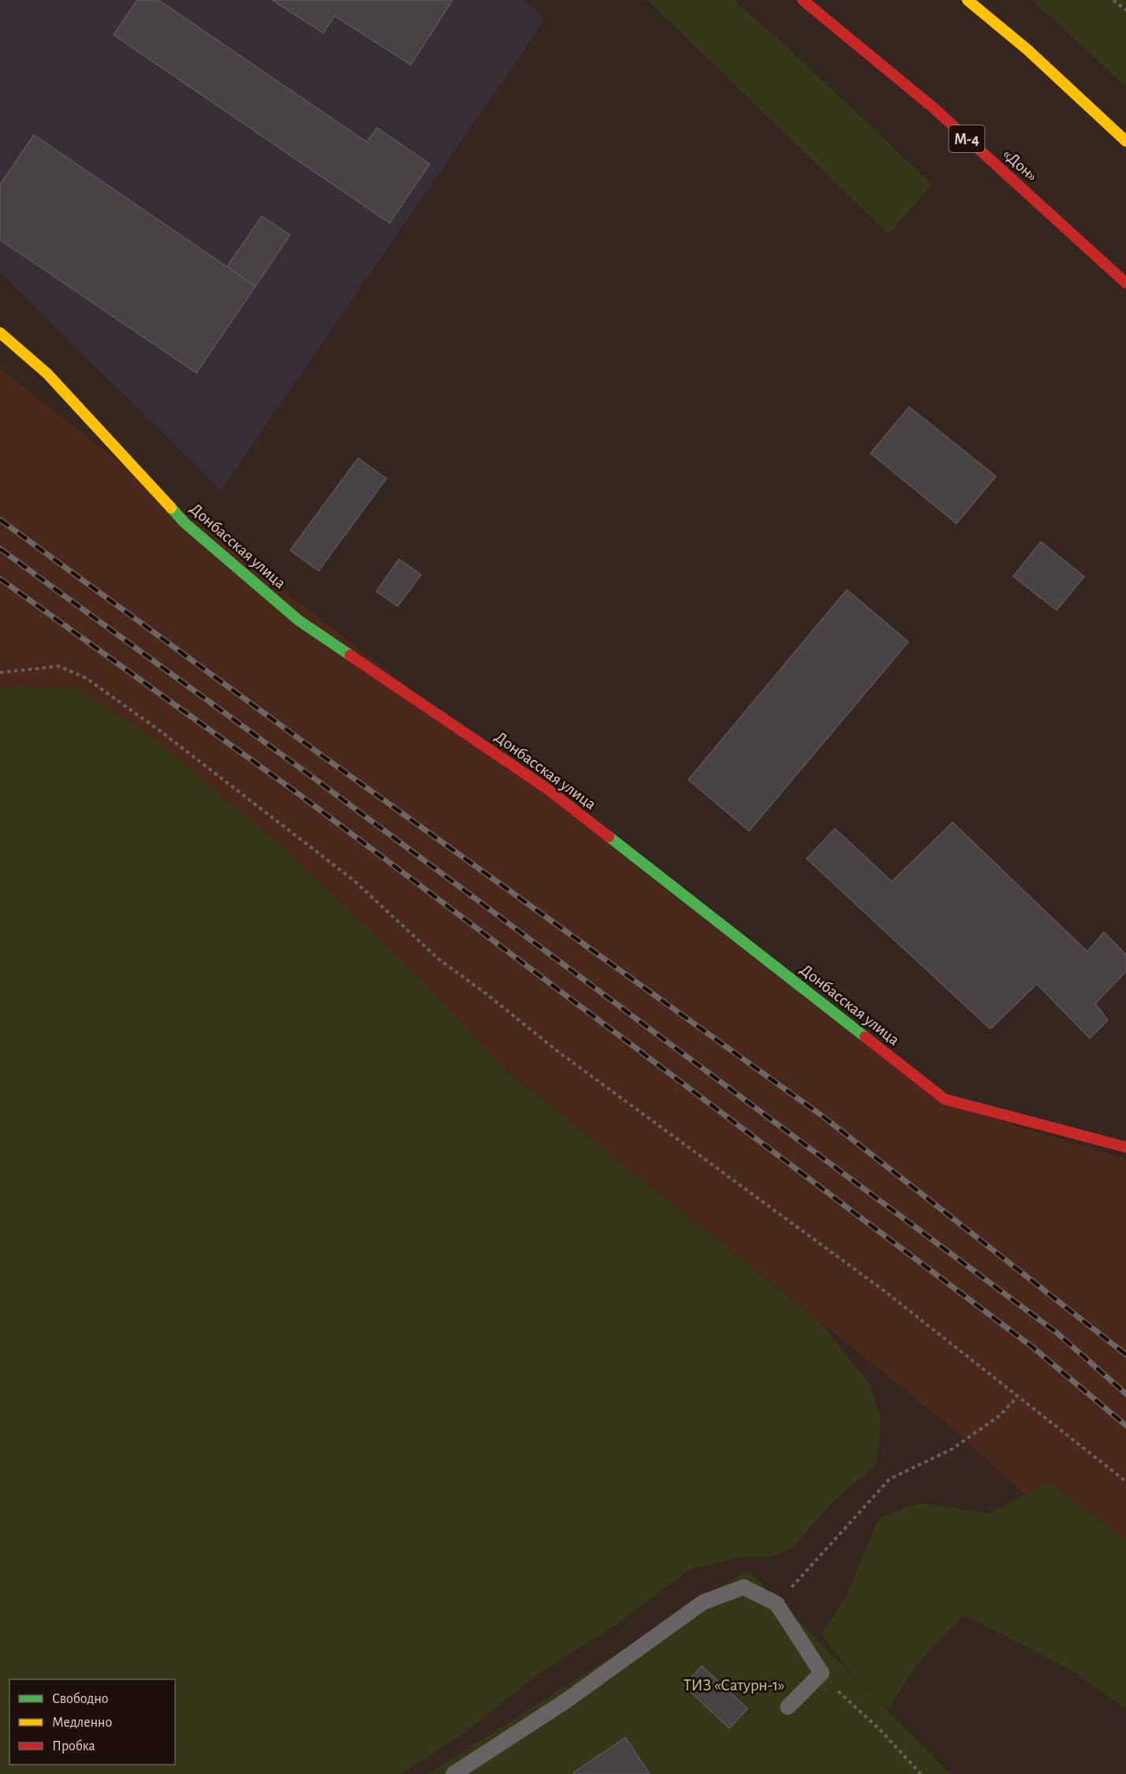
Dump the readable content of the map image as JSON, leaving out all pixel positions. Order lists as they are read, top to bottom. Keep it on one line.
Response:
{"streets":{"main road":["М-4","«Дон»","Донбасская улица"]},"parks":["ТИЗ «Сатурн-1»"],"legend":["Свободно","Медленно","Пробка"]}
